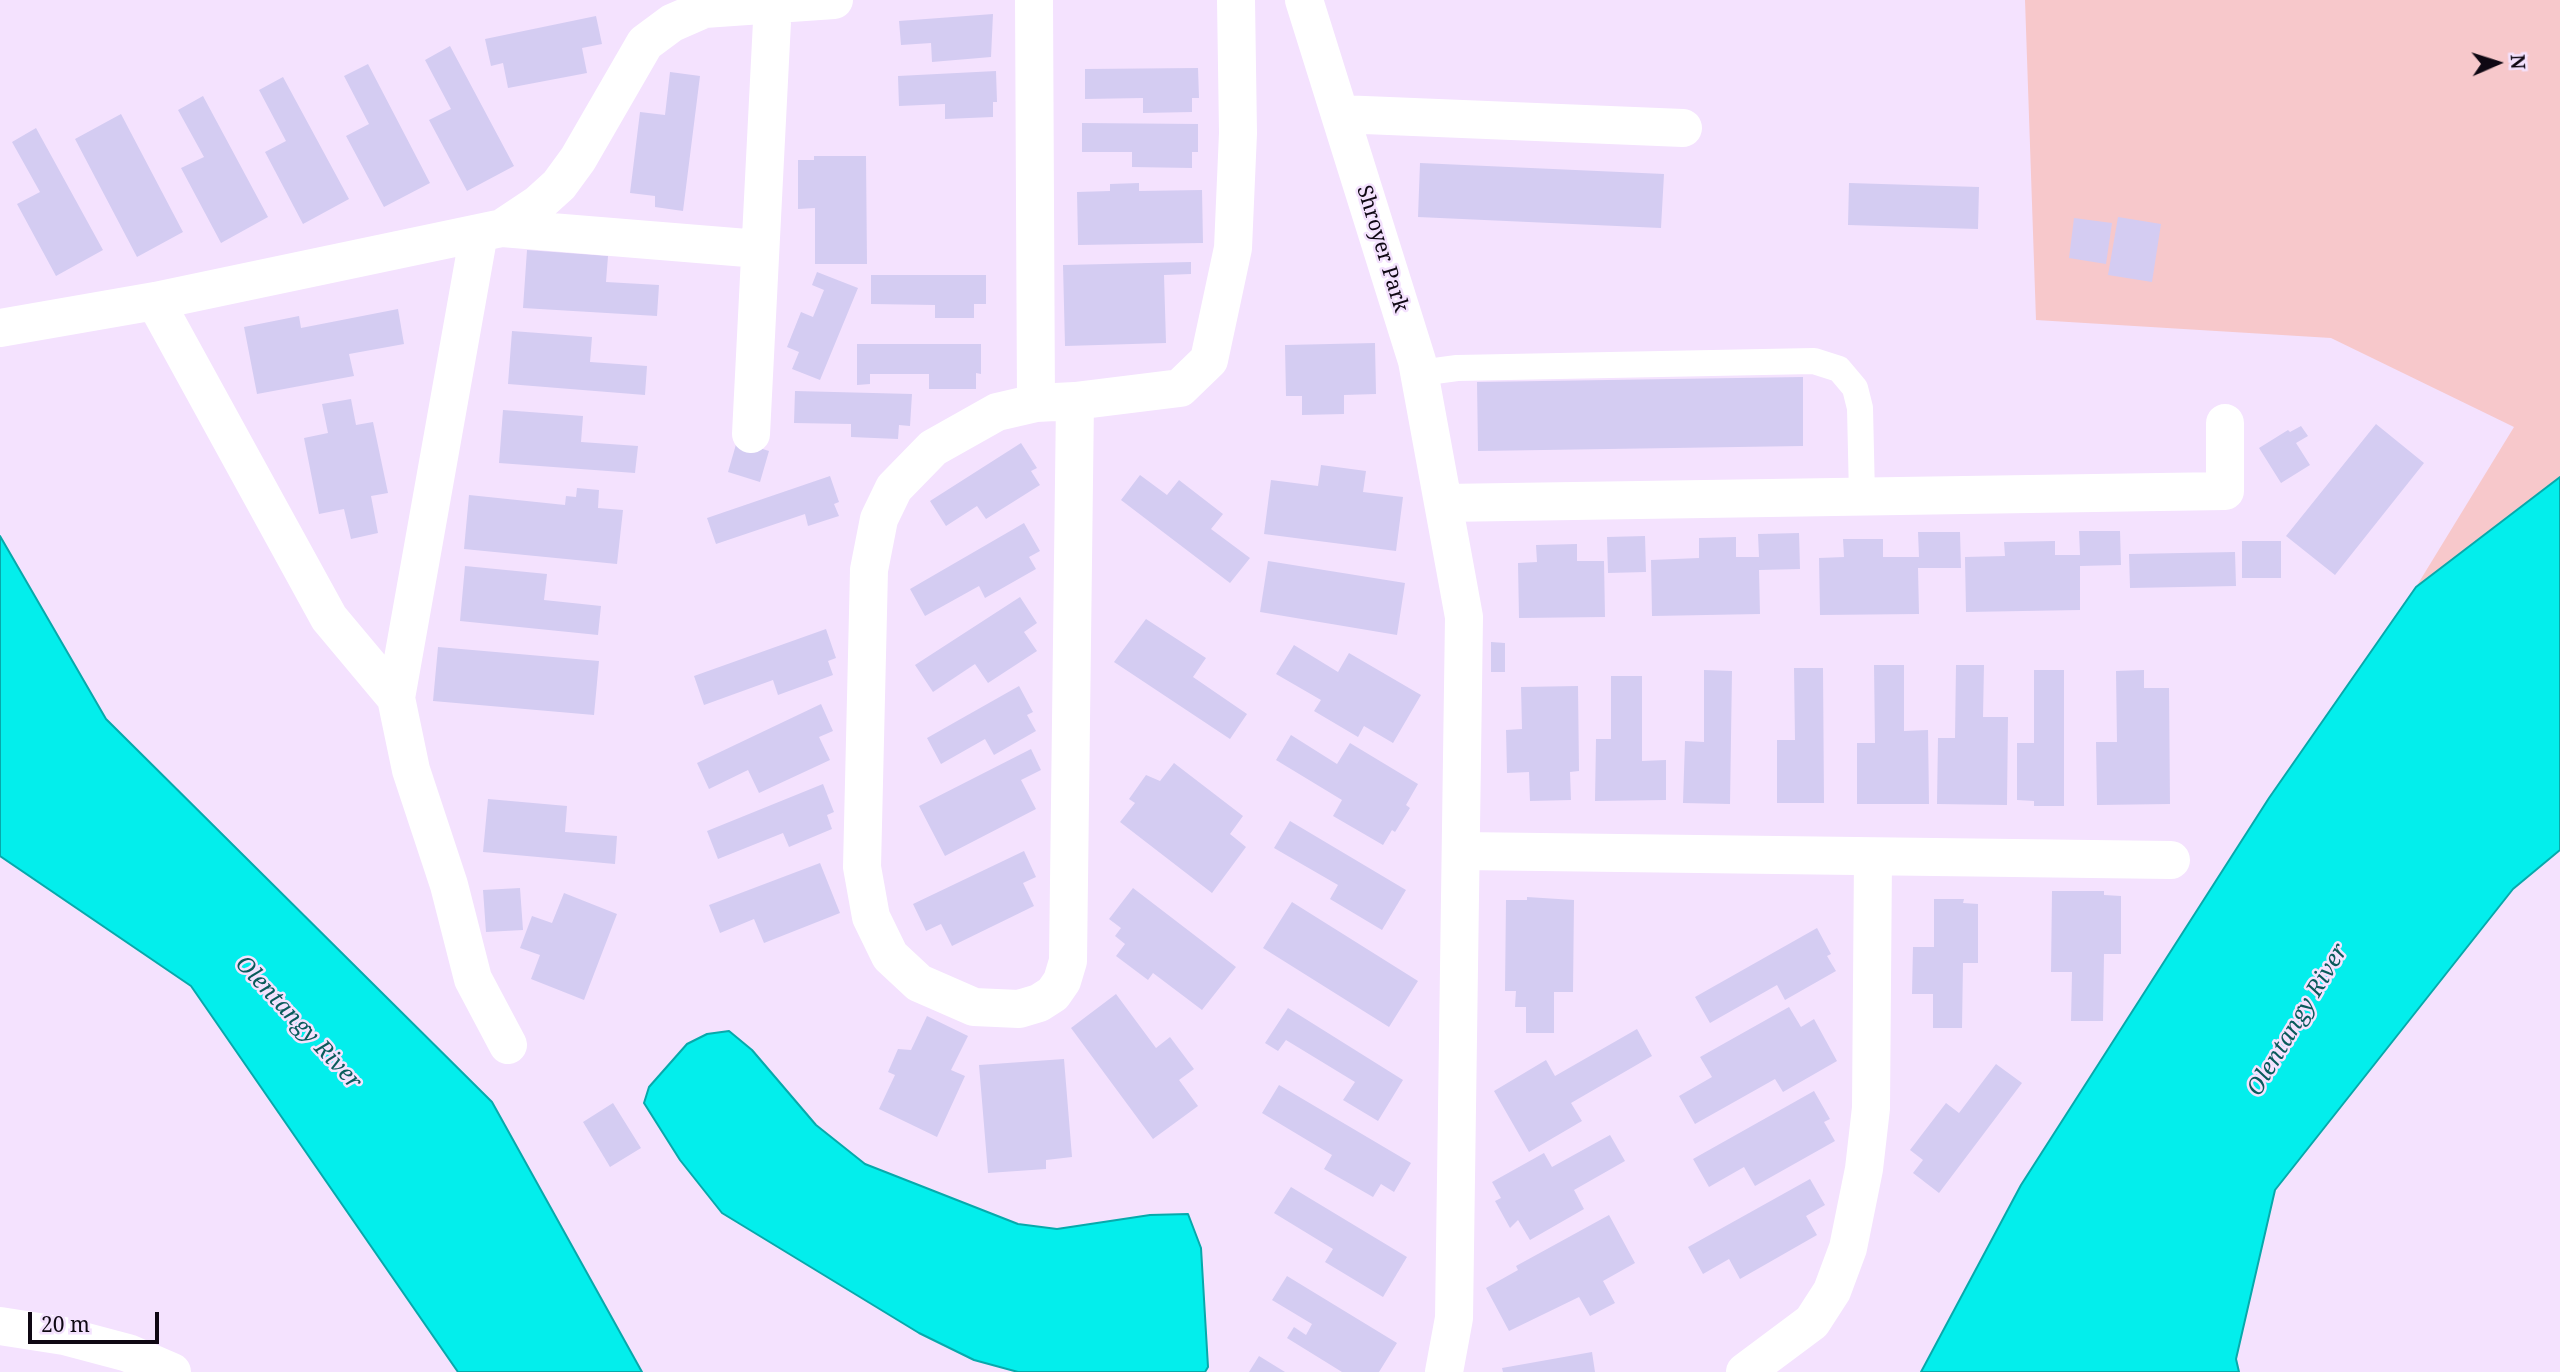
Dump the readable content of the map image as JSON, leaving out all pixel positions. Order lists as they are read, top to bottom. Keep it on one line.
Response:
{"streets":{"street":["Shroyer Park"]},"water":["Olentangy River"],"scale_bar":"20 m","north":"right"}
